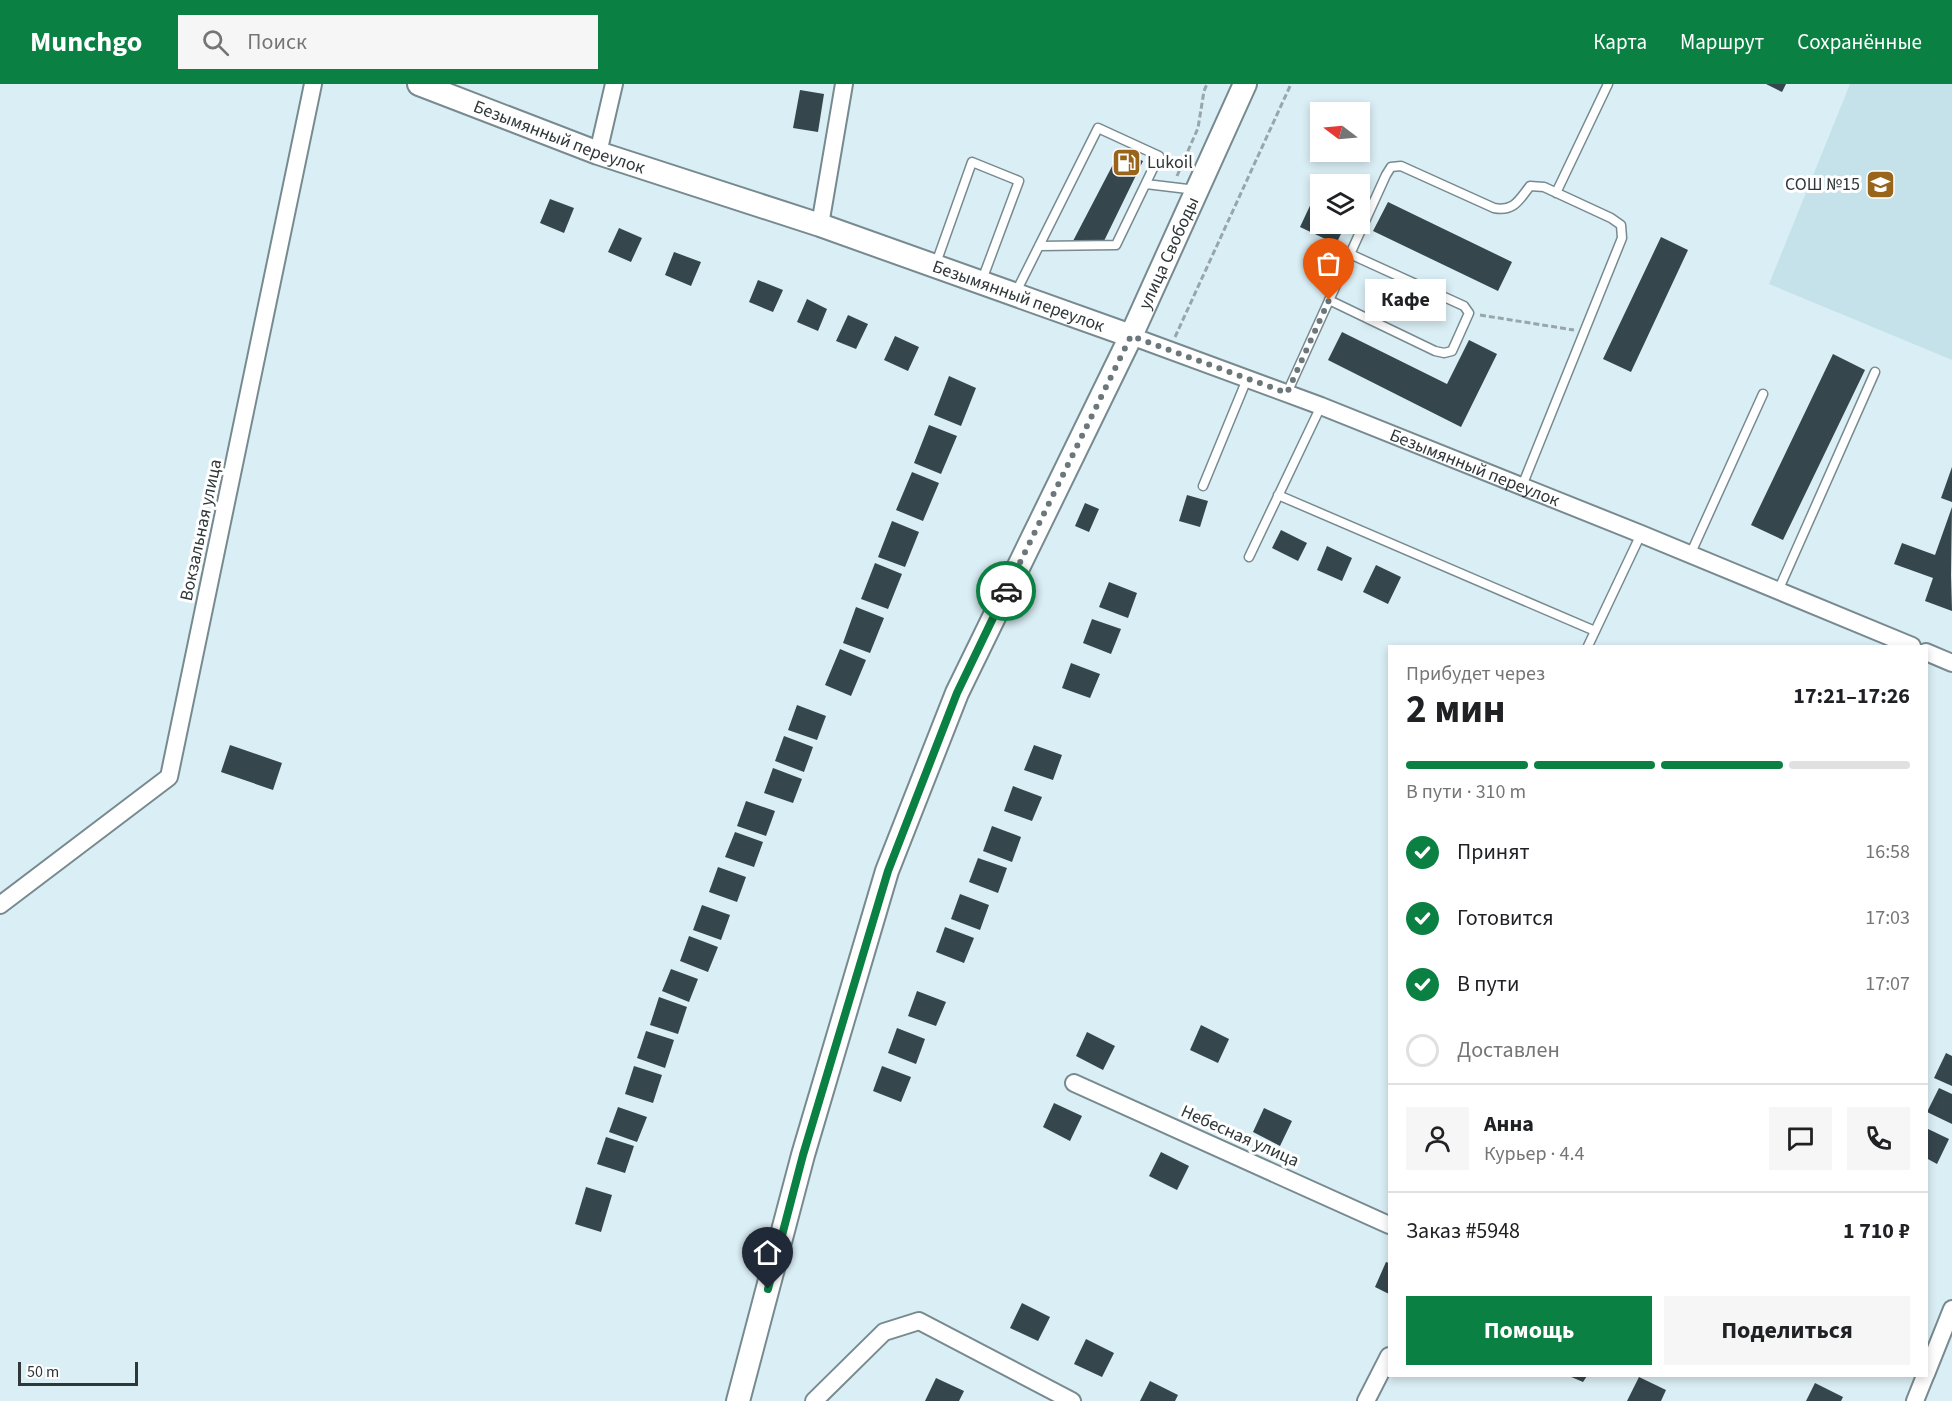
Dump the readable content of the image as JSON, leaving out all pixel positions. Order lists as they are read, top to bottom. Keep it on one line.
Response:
{"streets":{"main road":["Безымянный переулок","улица Свободы"],"street":["Вокзальная улица","Небесная улица"]},"crossings":[["Безымянный переулок","улица Свободы"]],"places":{"fuel station":["Lukoil"],"school or university":["СОШ №15"],"other":["Кафе"]},"scale_bar":"50 m","north":"left","page":{"header":"Munchgo","search":"Поиск","nav":["Карта","Маршрут","Сохранённые"],"bubble":"Кафе","heading":["2 мин","Прибудет через","17:21–17:26"],"panel":["Анна","Курьер · 4.4","Заказ #5948","1 710 ₽"],"bar":"В пути · 310 m","list":[["Принят","16:58"],["Готовится","17:03"],["В пути","17:07"],"Доставлен"],"buttons":["Помощь","Поделиться"],"scale":"50 m"}}
